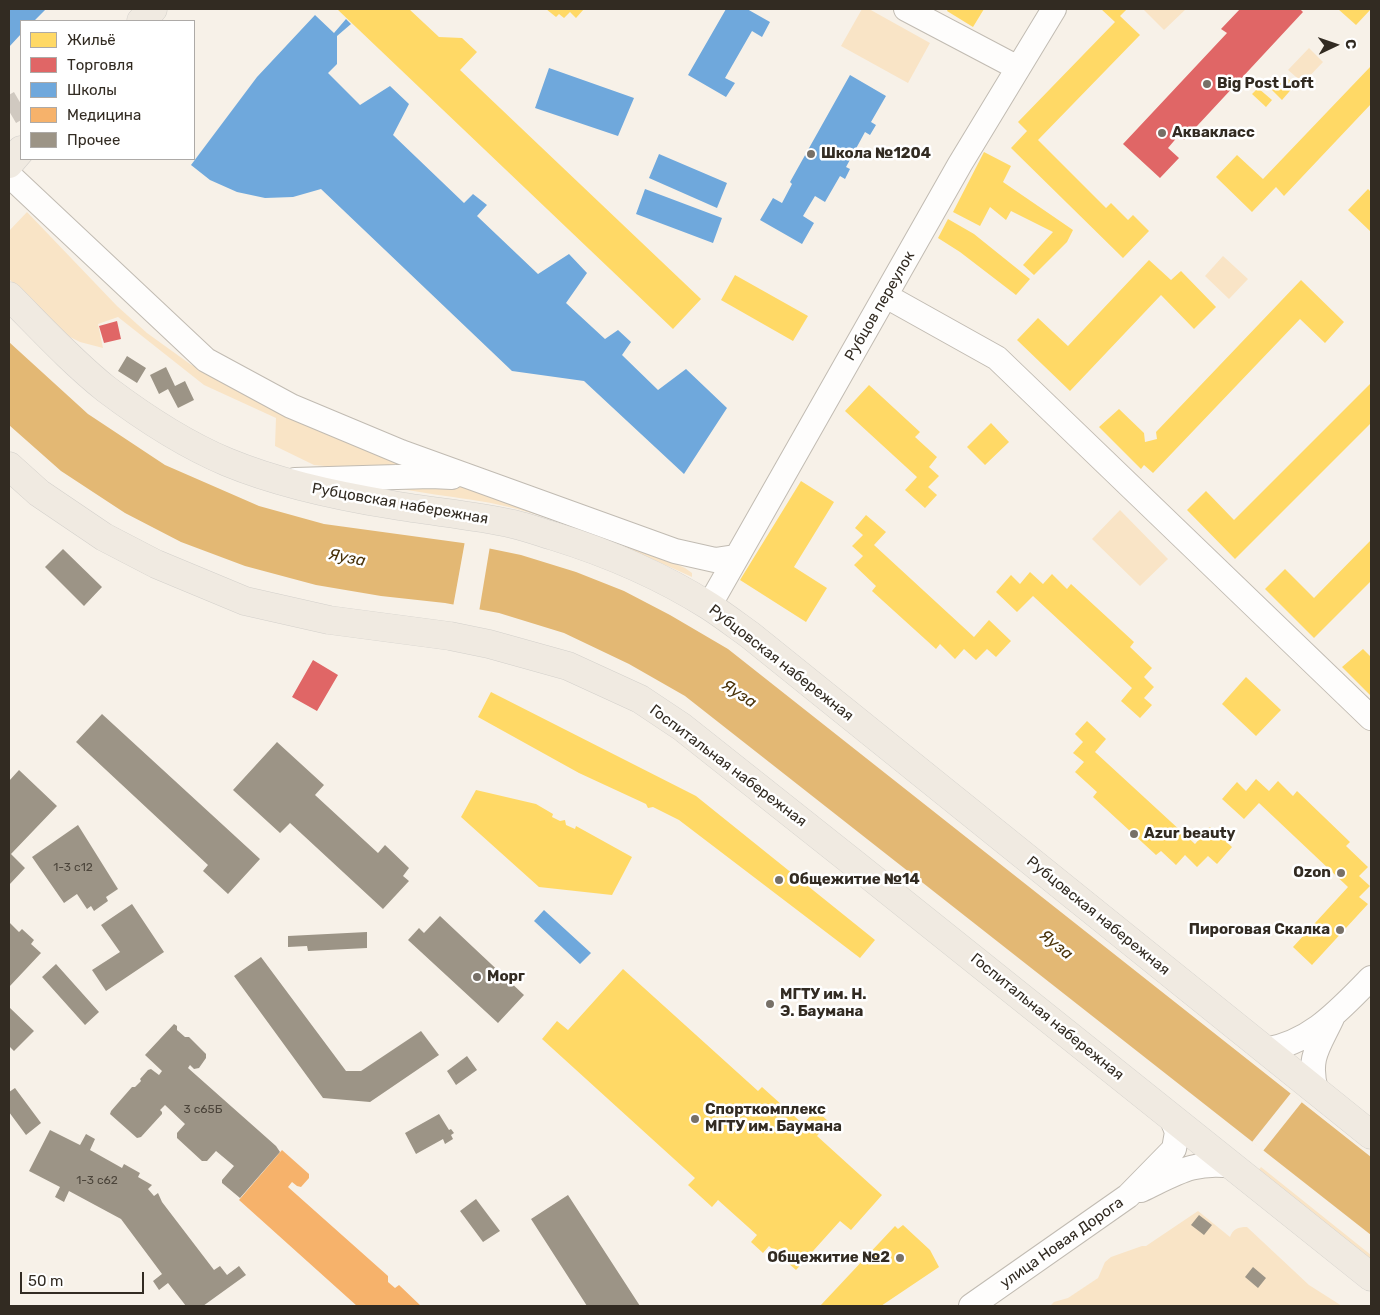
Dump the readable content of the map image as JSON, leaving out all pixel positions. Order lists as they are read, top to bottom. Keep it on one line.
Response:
{"streets":{"main road":["Рубцовская набережная","Госпитальная набережная"],"street":["Рубцов переулок","улица Новая Дорога"]},"crossings":[["Рубцов переулок","Рубцовская набережная"],["Госпитальная набережная","улица Новая Дорога"]],"water":["Яуза"],"places":["Big Post Loft","Аквакласс","Школа №1204","Azur beauty","Ozon","Общежитие №14","Пироговая Скалка","Морг","МГТУ им. Н. Э. Баумана","Спорткомплекс МГТУ им. Баумана","Общежитие №2"],"house_numbers":["1-3 с12","3 с65Б","1-3 с62"],"legend":["Жильё","Торговля","Школы","Медицина","Прочее"],"scale_bar":"50 m","north":"right"}
